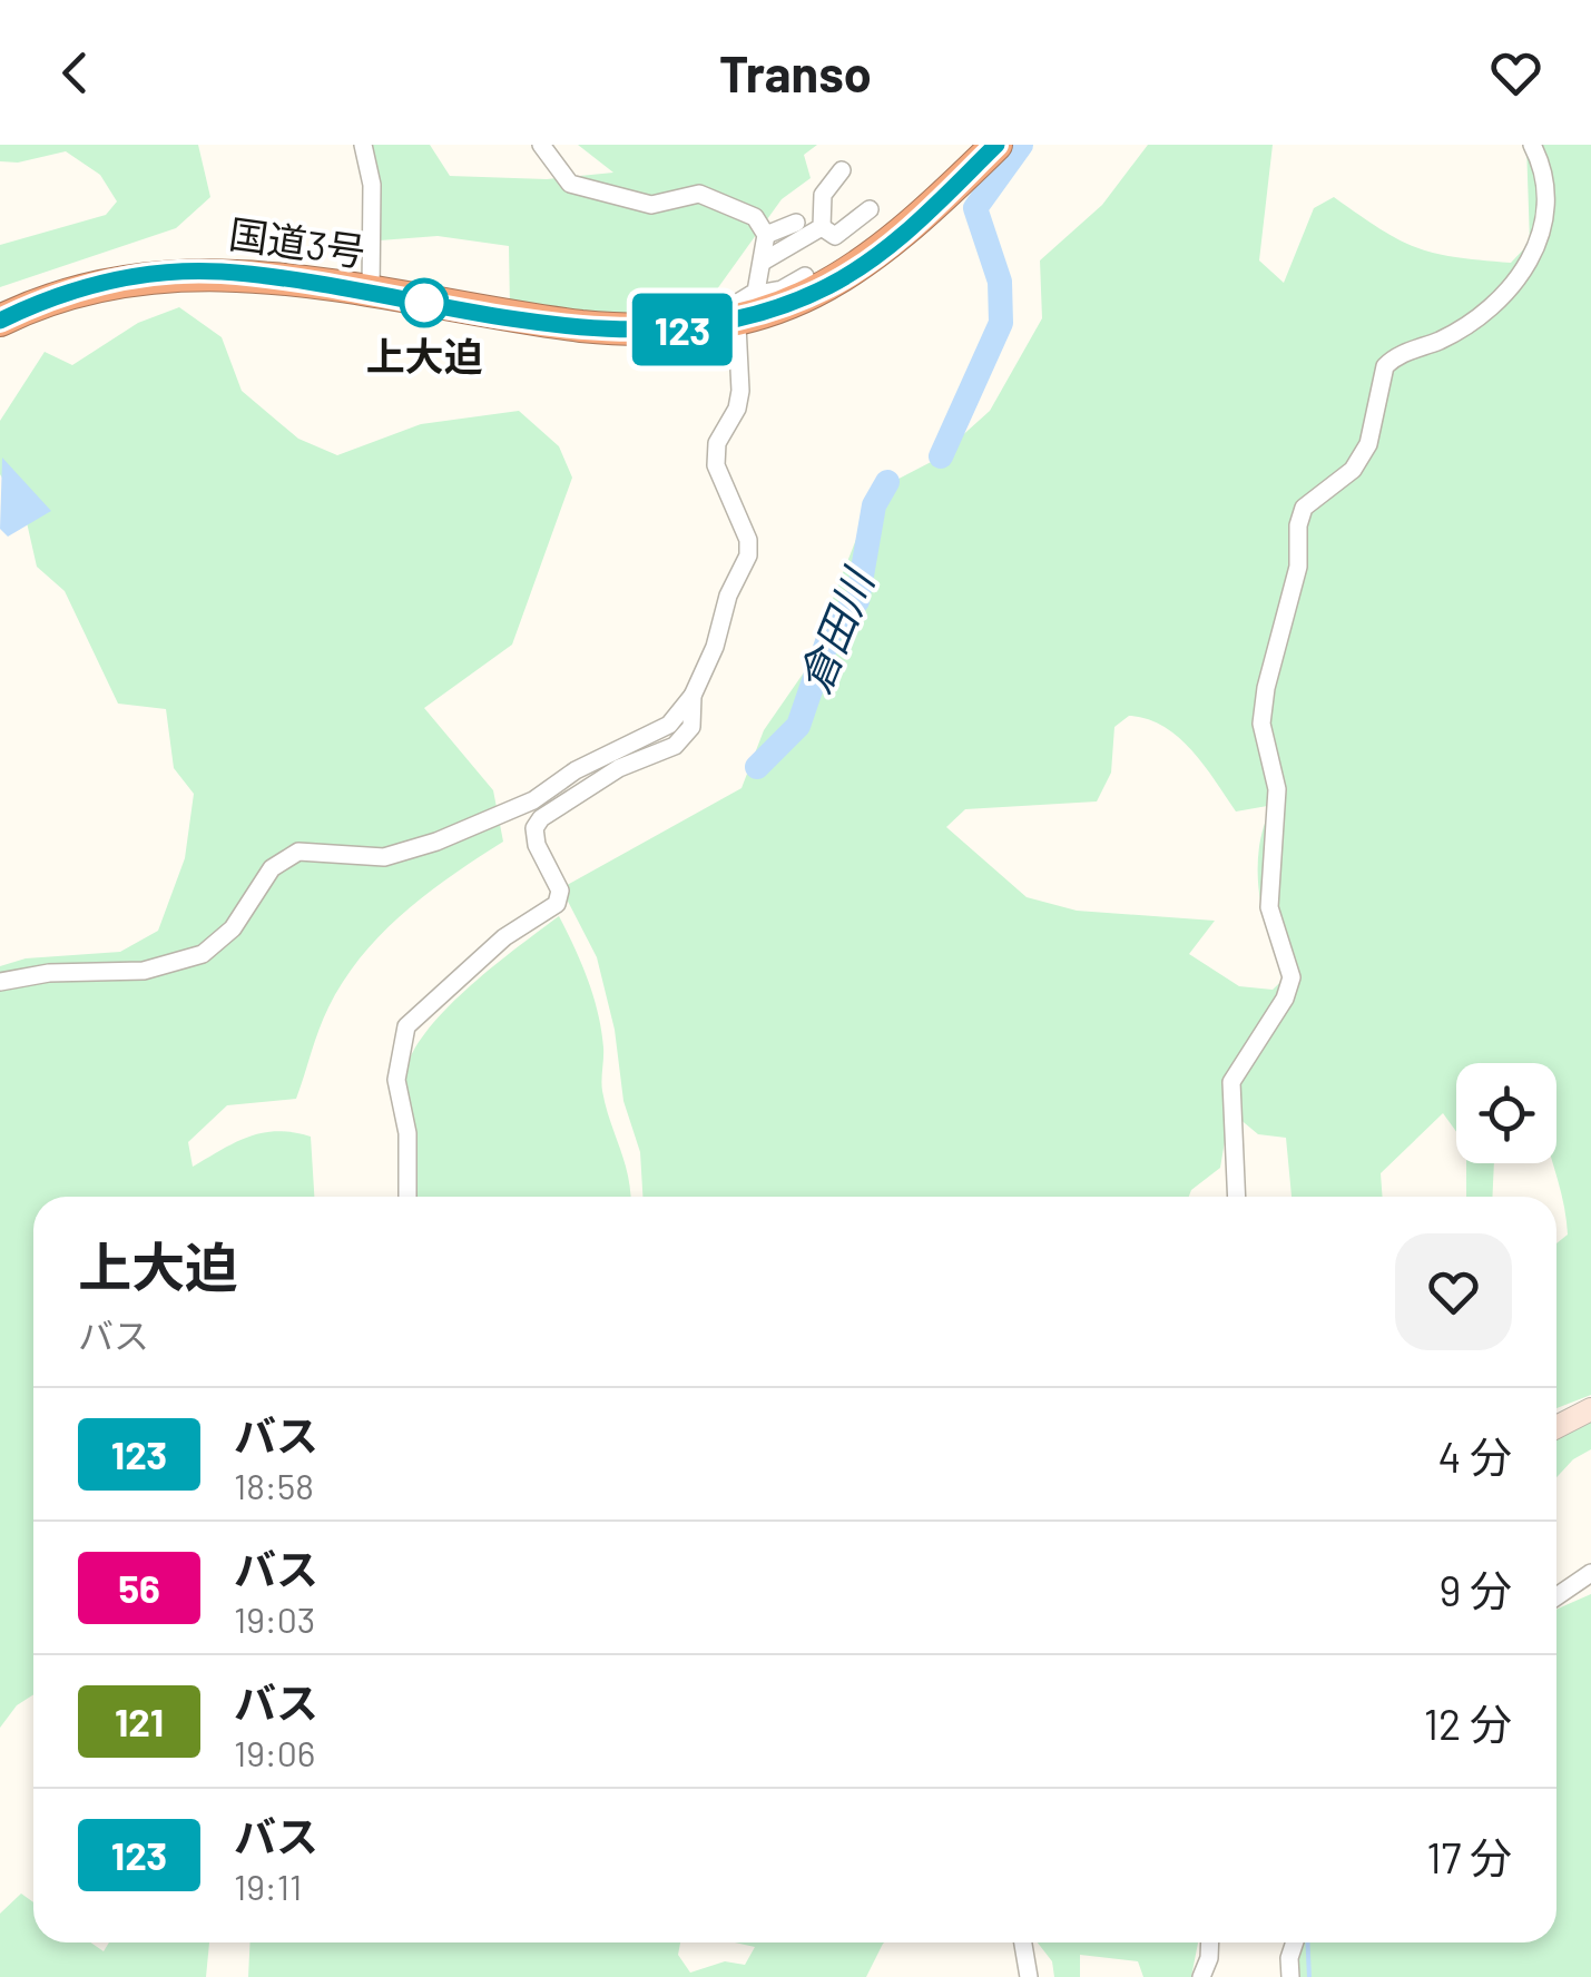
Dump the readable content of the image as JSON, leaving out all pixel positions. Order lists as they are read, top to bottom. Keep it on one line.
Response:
{"streets":{"highway":["国道3号"]},"water":["倉田川"],"places":["上大迫"],"lines":["bus line 123"],"page":{"header":"Transo","on_map":"123","heading":["上大迫","バス"],"list":[{"mark":"123","name":"バス","note":"18:58","value":"4 分"},{"mark":"56","name":"バス","note":"19:03","value":"9 分"},{"mark":"121","name":"バス","note":"19:06","value":"12 分"},{"mark":"123","name":"バス","note":"19:11","value":"17 分"}]}}
